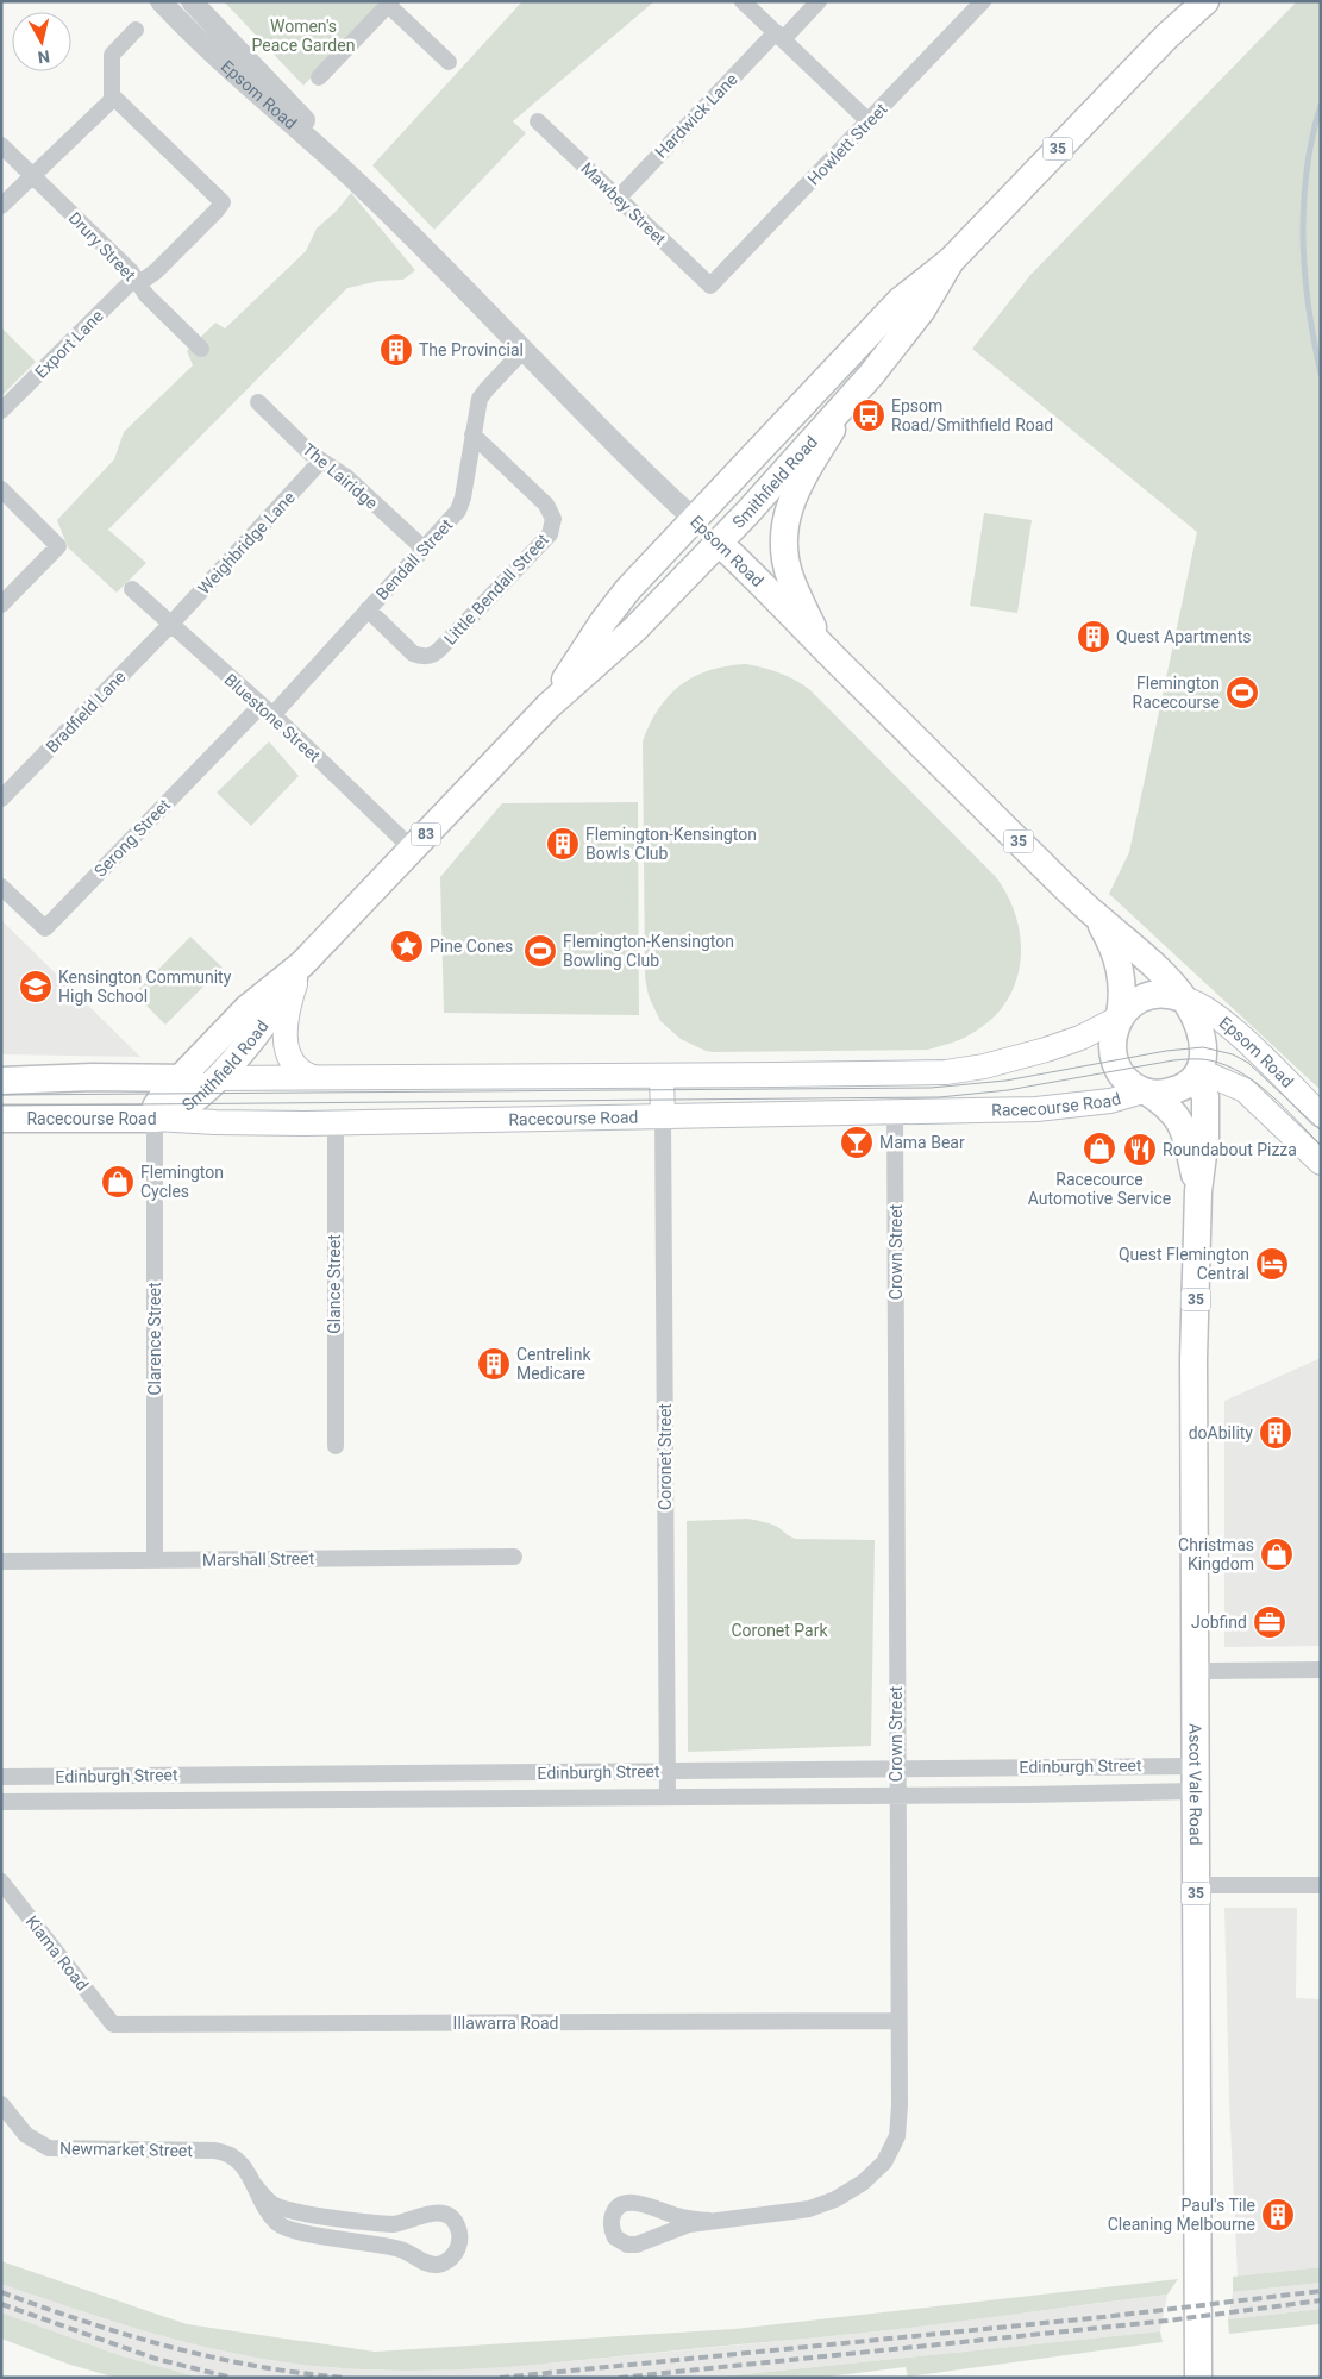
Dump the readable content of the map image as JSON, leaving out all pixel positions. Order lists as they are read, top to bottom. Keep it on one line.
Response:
{"streets":{"main road":["Epsom Road","35","Smithfield Road","83","Racecourse Road","Ascot Vale Road"],"street":["Hardwick Lane","Howlett Street","Mawbey Street","Drury Street","Export Lane","The Lairidge","Weighbridge Lane","Bendall Street","Little Bendall Street","Bradfield Lane","Bluestone Street","Serong Street","Crown Street","Glance Street","Clarence Street","Coronet Street","Marshall Street","Edinburgh Street","Kiama Road","Illawarra Road","Newmarket Street"]},"crossings":[["Epsom Road","35"],["Epsom Road","Smithfield Road"],["Epsom Road","Bendall Street"],["Epsom Road","Racecourse Road"],["Epsom Road","Ascot Vale Road"],["Hardwick Lane","Mawbey Street"],["Howlett Street","Mawbey Street"],["35","Racecourse Road"],["35","Ascot Vale Road"],["Drury Street","Export Lane"],["The Lairidge","Weighbridge Lane"],["The Lairidge","Bendall Street"],["Smithfield Road","Bluestone Street"],["Smithfield Road","Racecourse Road"],["Smithfield Road","Clarence Street"],["Weighbridge Lane","Bradfield Lane"],["Weighbridge Lane","Bluestone Street"],["Bendall Street","Little Bendall Street"],["Bendall Street","Bluestone Street"],["Bendall Street","Serong Street"],["Bradfield Lane","Bluestone Street"],["Bluestone Street","Serong Street"],["Racecourse Road","Crown Street"],["Racecourse Road","Glance Street"],["Racecourse Road","Clarence Street"],["Racecourse Road","Coronet Street"],["Racecourse Road","Ascot Vale Road"],["Crown Street","Edinburgh Street"],["Crown Street","Illawarra Road"],["Clarence Street","Marshall Street"],["Coronet Street","Edinburgh Street"],["Edinburgh Street","Ascot Vale Road"],["Kiama Road","Illawarra Road"]],"parks":["Women's Peace Garden","Coronet Park"],"places":{"building":["The Provincial","Quest Apartments","Flemington-Kensington Bowls Club","Centrelink Medicare","doAbility","Paul's Tile Cleaning Melbourne"],"bus stop":["Epsom Road/Smithfield Road"],"sports":["Flemington Racecourse","Flemington-Kensington Bowling Club"],"place":["Pine Cones"],"school or university":["Kensington Community High School"],"bar":["Mama Bear"],"shop":["Racecource Automotive Service","Flemington Cycles","Christmas Kingdom"],"restaurant":["Roundabout Pizza"],"hotel":["Quest Flemington Central"],"office":["Jobfind"]},"north":"bottom"}
